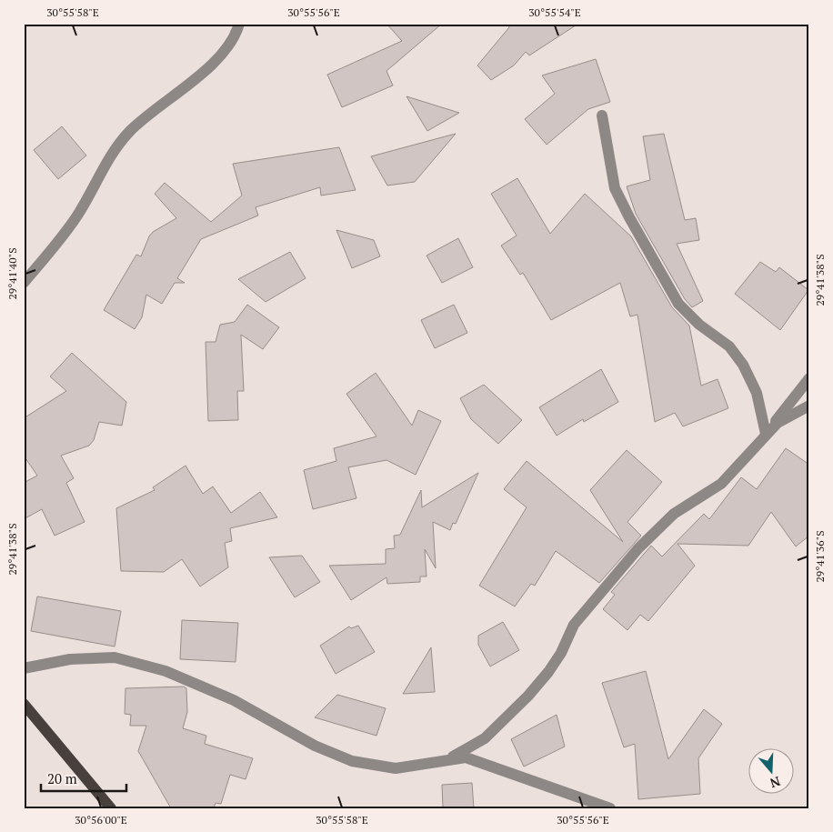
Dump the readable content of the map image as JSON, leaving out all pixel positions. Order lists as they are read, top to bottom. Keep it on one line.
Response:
{"scale_bar":"20 m","north":"bottom","coordinates":["30°55'58\"E","30°55'56\"E","30°55'54\"E","29°41'40\"S","29°41'38\"S","29°41'36\"S","30°56'00\"E"]}
